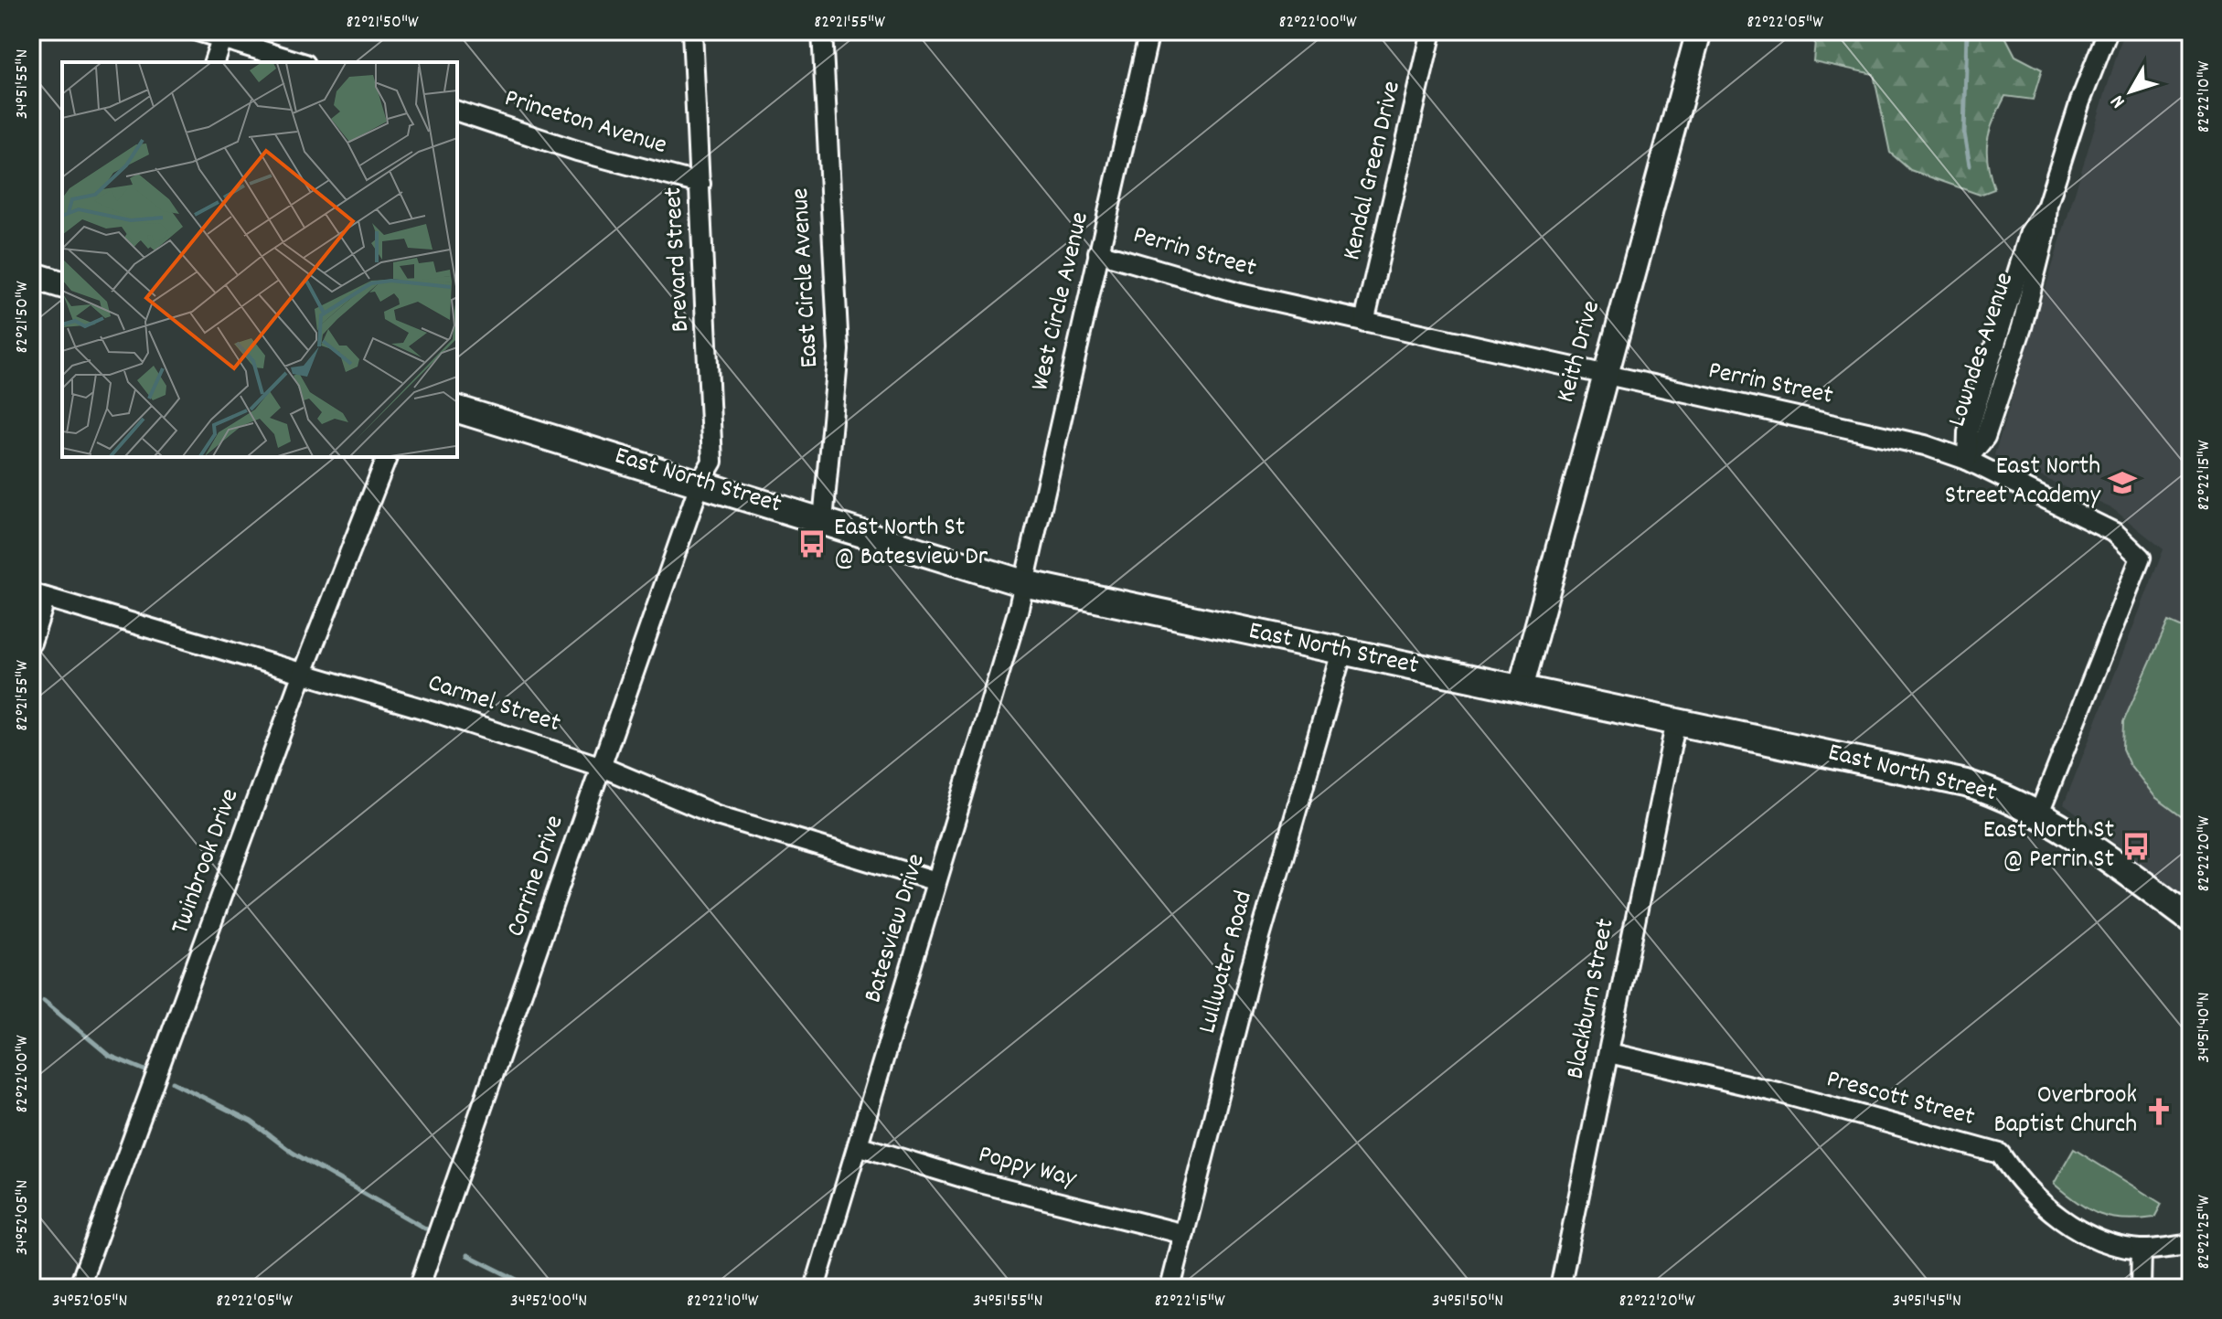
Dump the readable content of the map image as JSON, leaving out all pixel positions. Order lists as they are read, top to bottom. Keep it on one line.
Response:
{"streets":{"main road":["East North Street"],"street":["Princeton Avenue","Kendal Green Drive","Perrin Street","Brevard Street","East Circle Avenue","West Circle Avenue","Lowndes Avenue","Keith Drive","Carmel Street","Twinbrook Drive","Corrine Drive","Batesview Drive","Lullwater Road","Blackburn Street","Prescott Street","Poppy Way"]},"crossings":[["Princeton Avenue","Brevard Street"],["Kendal Green Drive","Perrin Street"],["Perrin Street","West Circle Avenue"],["Perrin Street","Lowndes Avenue"],["Perrin Street","Keith Drive"],["Perrin Street","East North Street"],["Brevard Street","East North Street"],["Brevard Street","Corrine Drive"],["East Circle Avenue","East North Street"],["West Circle Avenue","East North Street"],["West Circle Avenue","Batesview Drive"],["Keith Drive","East North Street"],["East North Street","Corrine Drive"],["East North Street","Batesview Drive"],["East North Street","Lullwater Road"],["East North Street","Blackburn Street"],["Carmel Street","Twinbrook Drive"],["Carmel Street","Corrine Drive"],["Carmel Street","Batesview Drive"],["Batesview Drive","Poppy Way"],["Lullwater Road","Poppy Way"],["Blackburn Street","Prescott Street"]],"places":{"school or university":["East North Street Academy"],"bus stop":["East North St @ Batesview Dr","East North St @ Perrin St"],"church":["Overbrook Baptist Church"]},"north":"bottom left","coordinates":["82°21'50\"W","82°21'55\"W","82°22'00\"W","82°22'05\"W","34°51'55\"N","82°22'10\"W","82°22'15\"W","82°22'20\"W","34°51'40\"N","34°52'05\"N","82°22'25\"W","34°52'00\"N","34°51'50\"N","34°51'45\"N"]}
